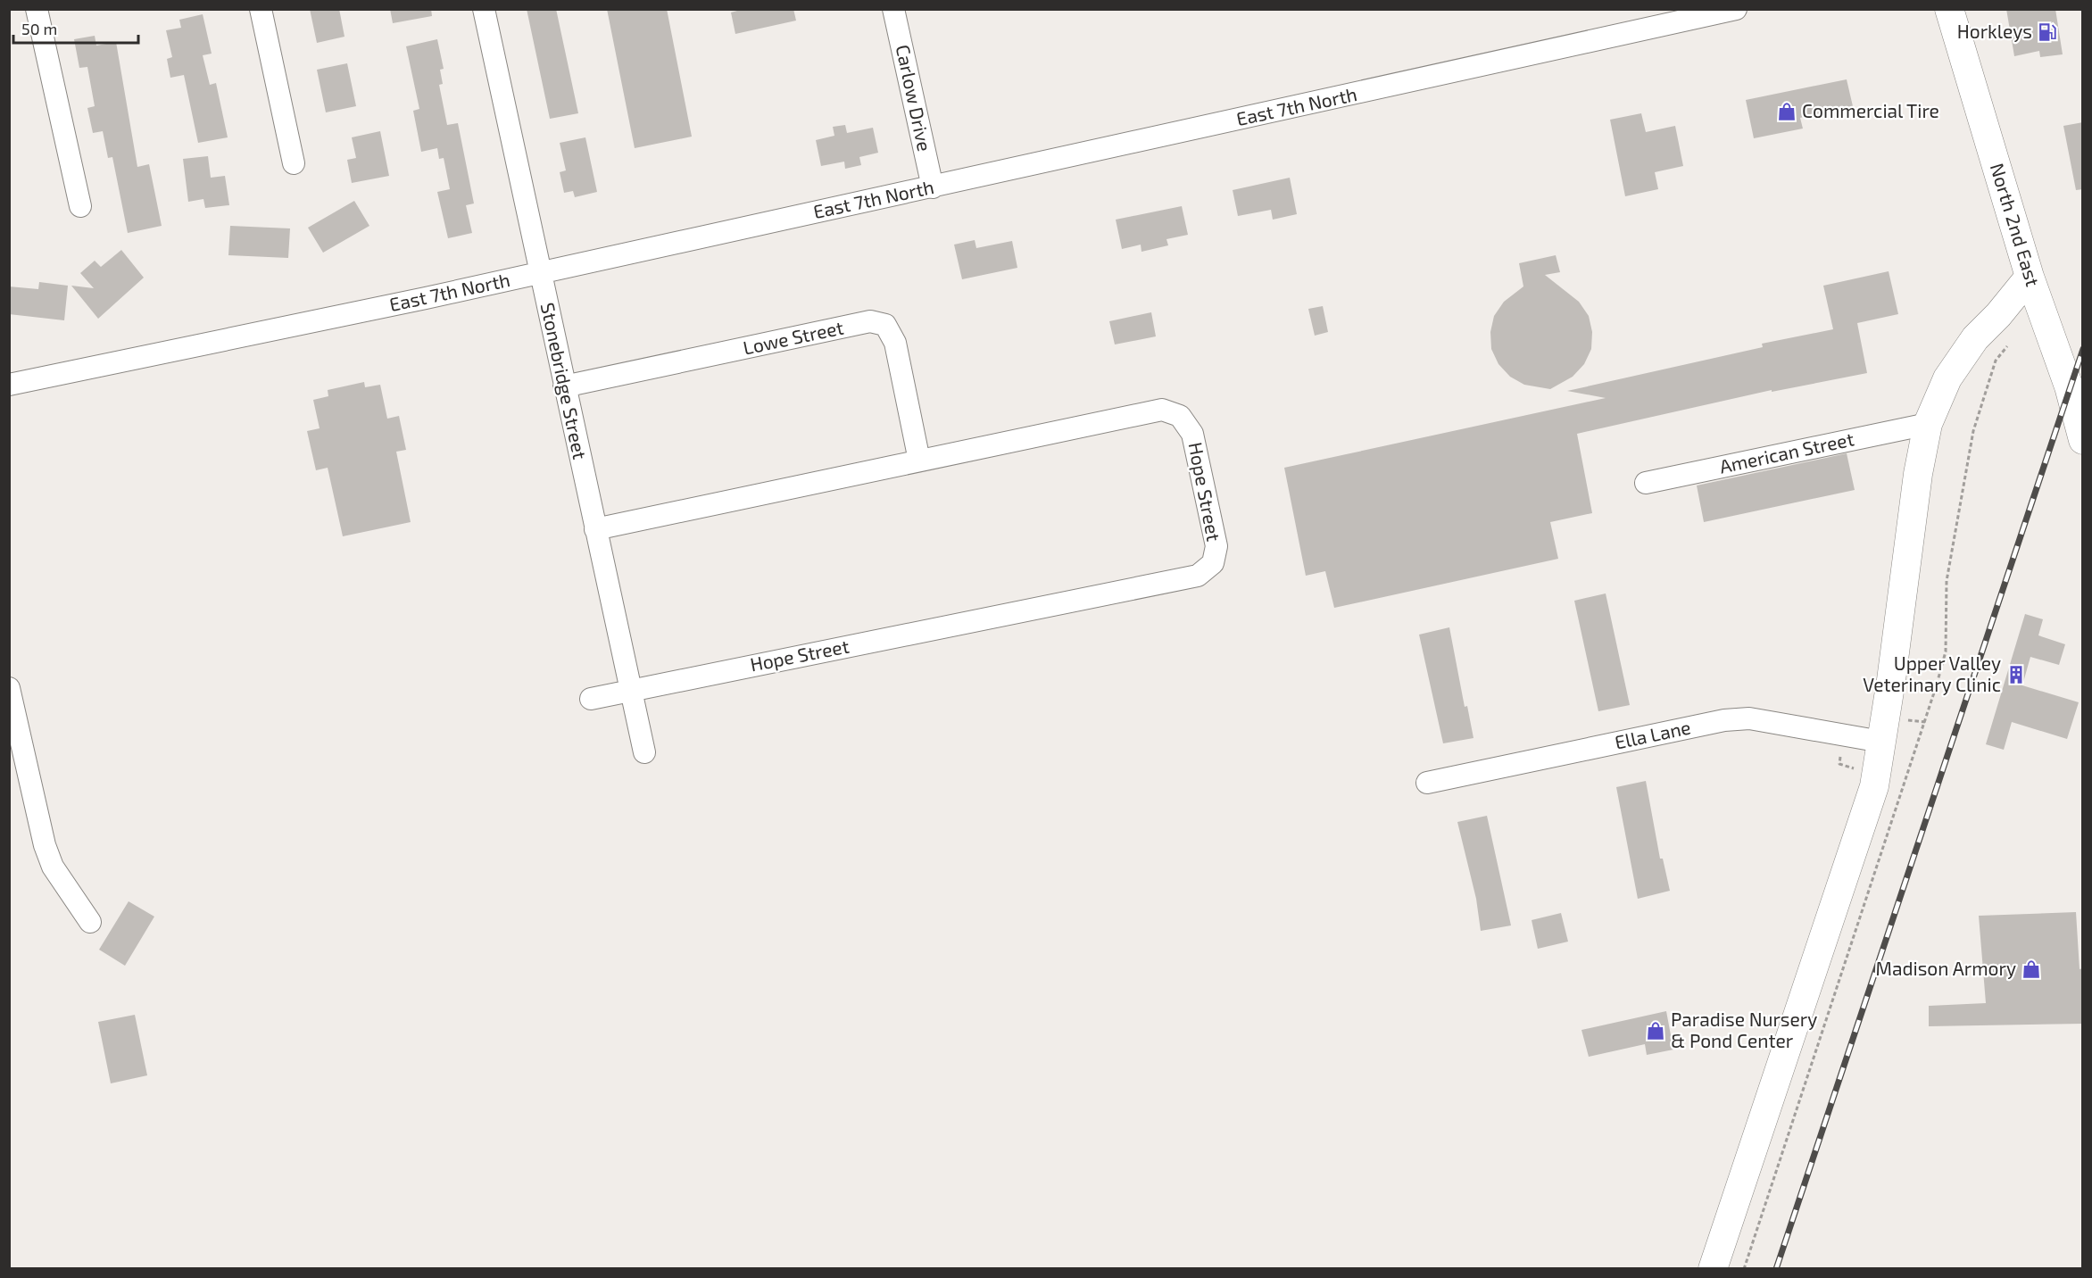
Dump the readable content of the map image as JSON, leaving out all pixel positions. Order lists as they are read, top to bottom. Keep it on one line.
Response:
{"streets":{"main road":["North 2nd East"],"street":["Carlow Drive","East 7th North","Lowe Street","Stonebridge Street","American Street","Hope Street","Ella Lane"]},"crossings":[["Carlow Drive","East 7th North"],["East 7th North","Stonebridge Street"],["Lowe Street","Stonebridge Street"],["Lowe Street","Hope Street"],["Stonebridge Street","Hope Street"]],"places":{"fuel station":["Horkleys"],"shop":["Commercial Tire","Madison Armory","Paradise Nursery & Pond Center"],"building":["Upper Valley Veterinary Clinic"]},"scale_bar":"50 m"}
